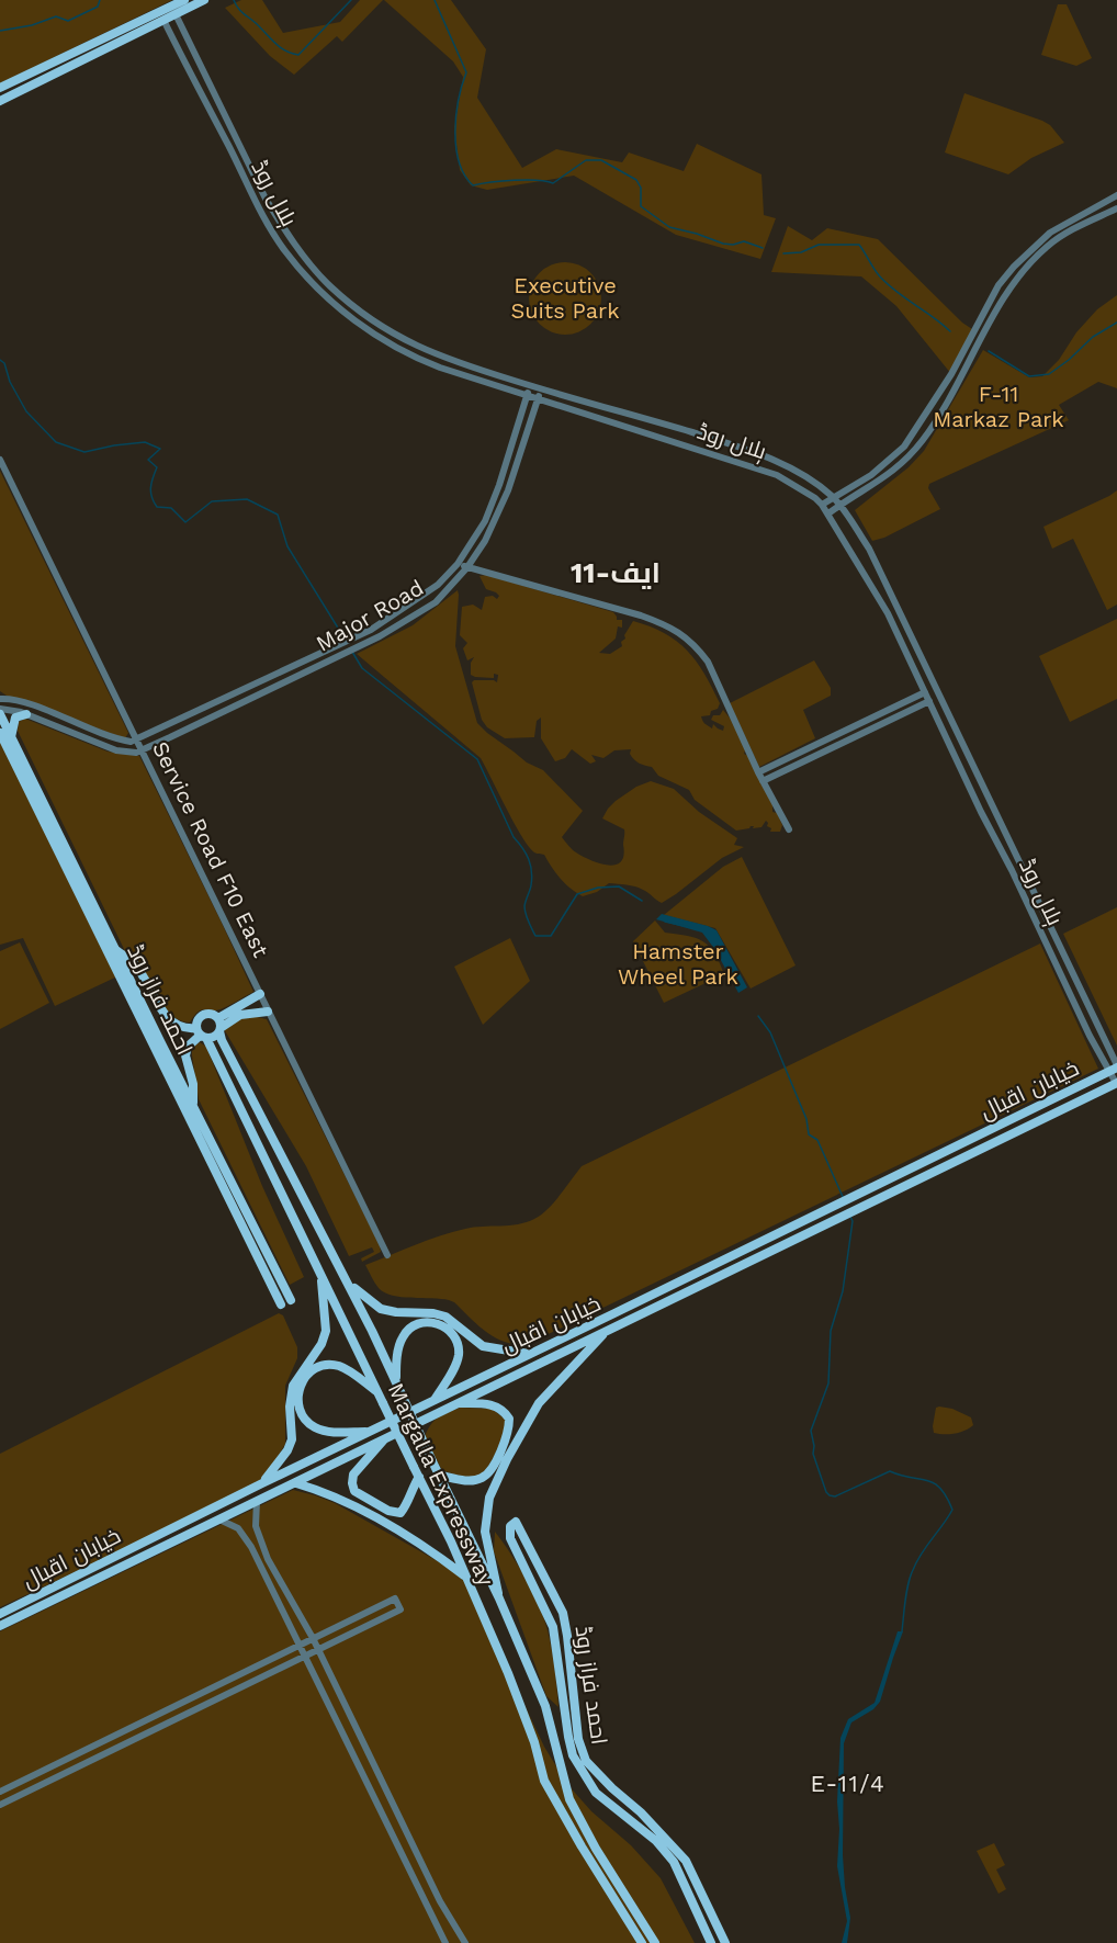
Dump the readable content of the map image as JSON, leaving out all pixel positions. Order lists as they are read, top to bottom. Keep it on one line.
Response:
{"streets":{"main road":["احمد فراز روڈ","خیابان اقبال","Margalla Expressway"],"street":["ہلال روڈ","Major Road","Service Road F10 East"]},"crossings":[["ہلال روڈ","Major Road"],["ہلال روڈ","خیابان اقبال"],["Major Road","Service Road F10 East"]],"districts":["ایف-11","E-11/4"],"parks":["Executive Suits Park","F-11 Markaz Park","Hamster Wheel Park"]}
